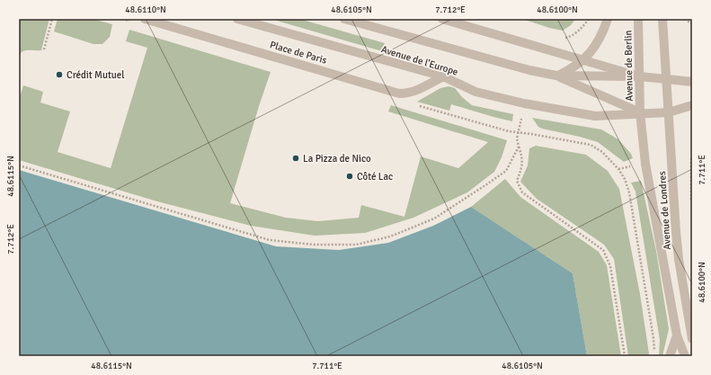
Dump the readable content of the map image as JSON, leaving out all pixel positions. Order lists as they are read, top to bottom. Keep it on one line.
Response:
{"streets":{"street":["Place de Paris","Avenue de l'Europe","Avenue de Berlin","Avenue de Londres"]},"crossings":[["Place de Paris","Avenue de l'Europe"],["Avenue de l'Europe","Avenue de Berlin"],["Avenue de l'Europe","Avenue de Londres"],["Avenue de Berlin","Avenue de Londres"]],"places":["Crédit Mutuel","La Pizza de Nico","Côté Lac"],"coordinates":["48.6110°N","48.6105°N","7.712°E","48.6100°N","7.711°E","48.6115°N"]}
